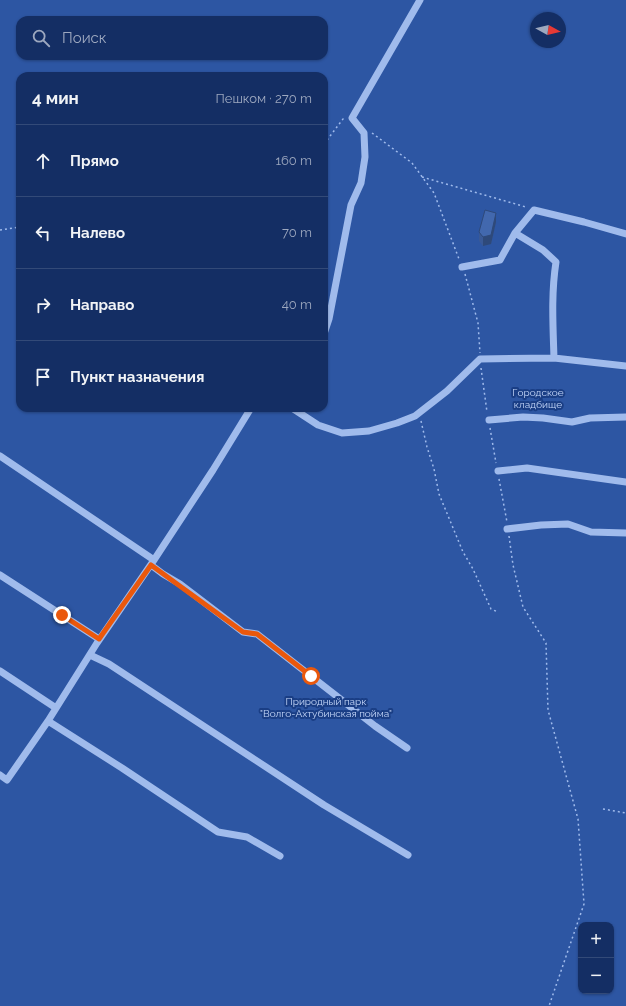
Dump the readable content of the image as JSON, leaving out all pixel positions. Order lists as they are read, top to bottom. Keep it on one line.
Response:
{"parks":["Городское кладбище","Природный парк \"Волго-Ахтубинская пойма\""],"north":"right","page":{"search":"Поиск","heading":["4 мин","Пешком · 270 m"],"list":[["Прямо","160 m"],["Налево","70 m"],["Направо","40 m"],"Пункт назначения"],"map_buttons":["+","−"]}}
